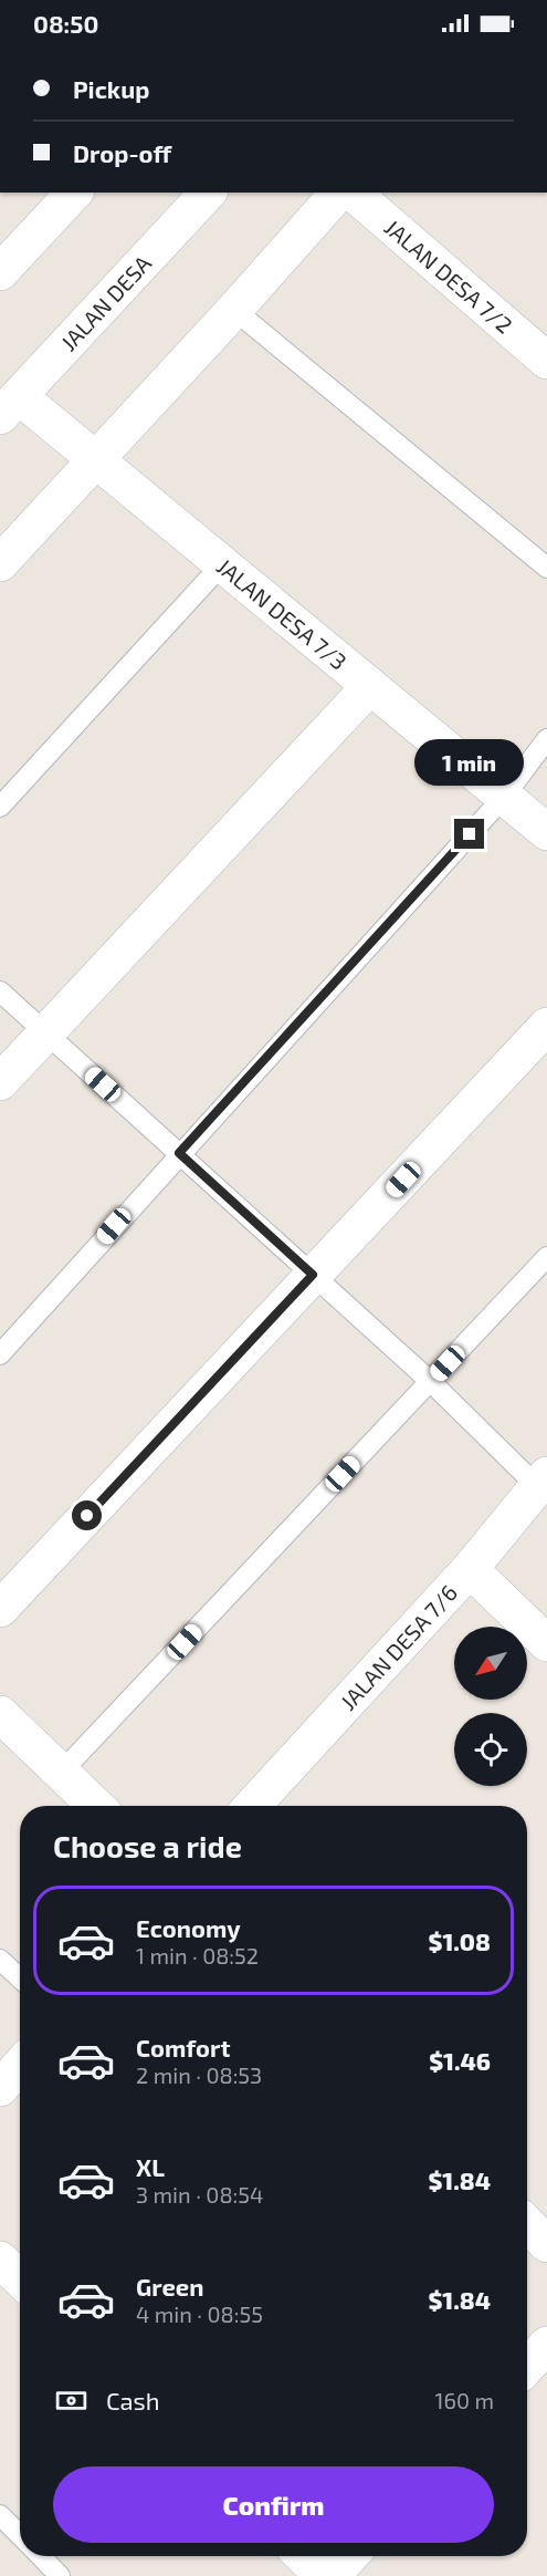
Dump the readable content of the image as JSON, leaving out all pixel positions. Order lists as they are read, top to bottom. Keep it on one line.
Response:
{"streets":{"street":["JALAN DESA 7/2","JALAN DESA","JALAN DESA 7/3","JALAN DESA 7/6"]},"crossings":[["JALAN DESA","JALAN DESA 7/3"]],"north":"bottom left","page":{"status":"08:50","banner":["Pickup","Drop-off"],"bubble":"1 min","heading":"Choose a ride","list":[{"name":"Economy","note":"1 min · 08:52","value":"$1.08"},{"name":"Comfort","note":"2 min · 08:53","value":"$1.46"},{"name":"XL","note":"3 min · 08:54","value":"$1.84"},{"name":"Green","note":"4 min · 08:55","value":"$1.84"}],"pay":["Cash","160 m"],"buttons":"Confirm"}}
